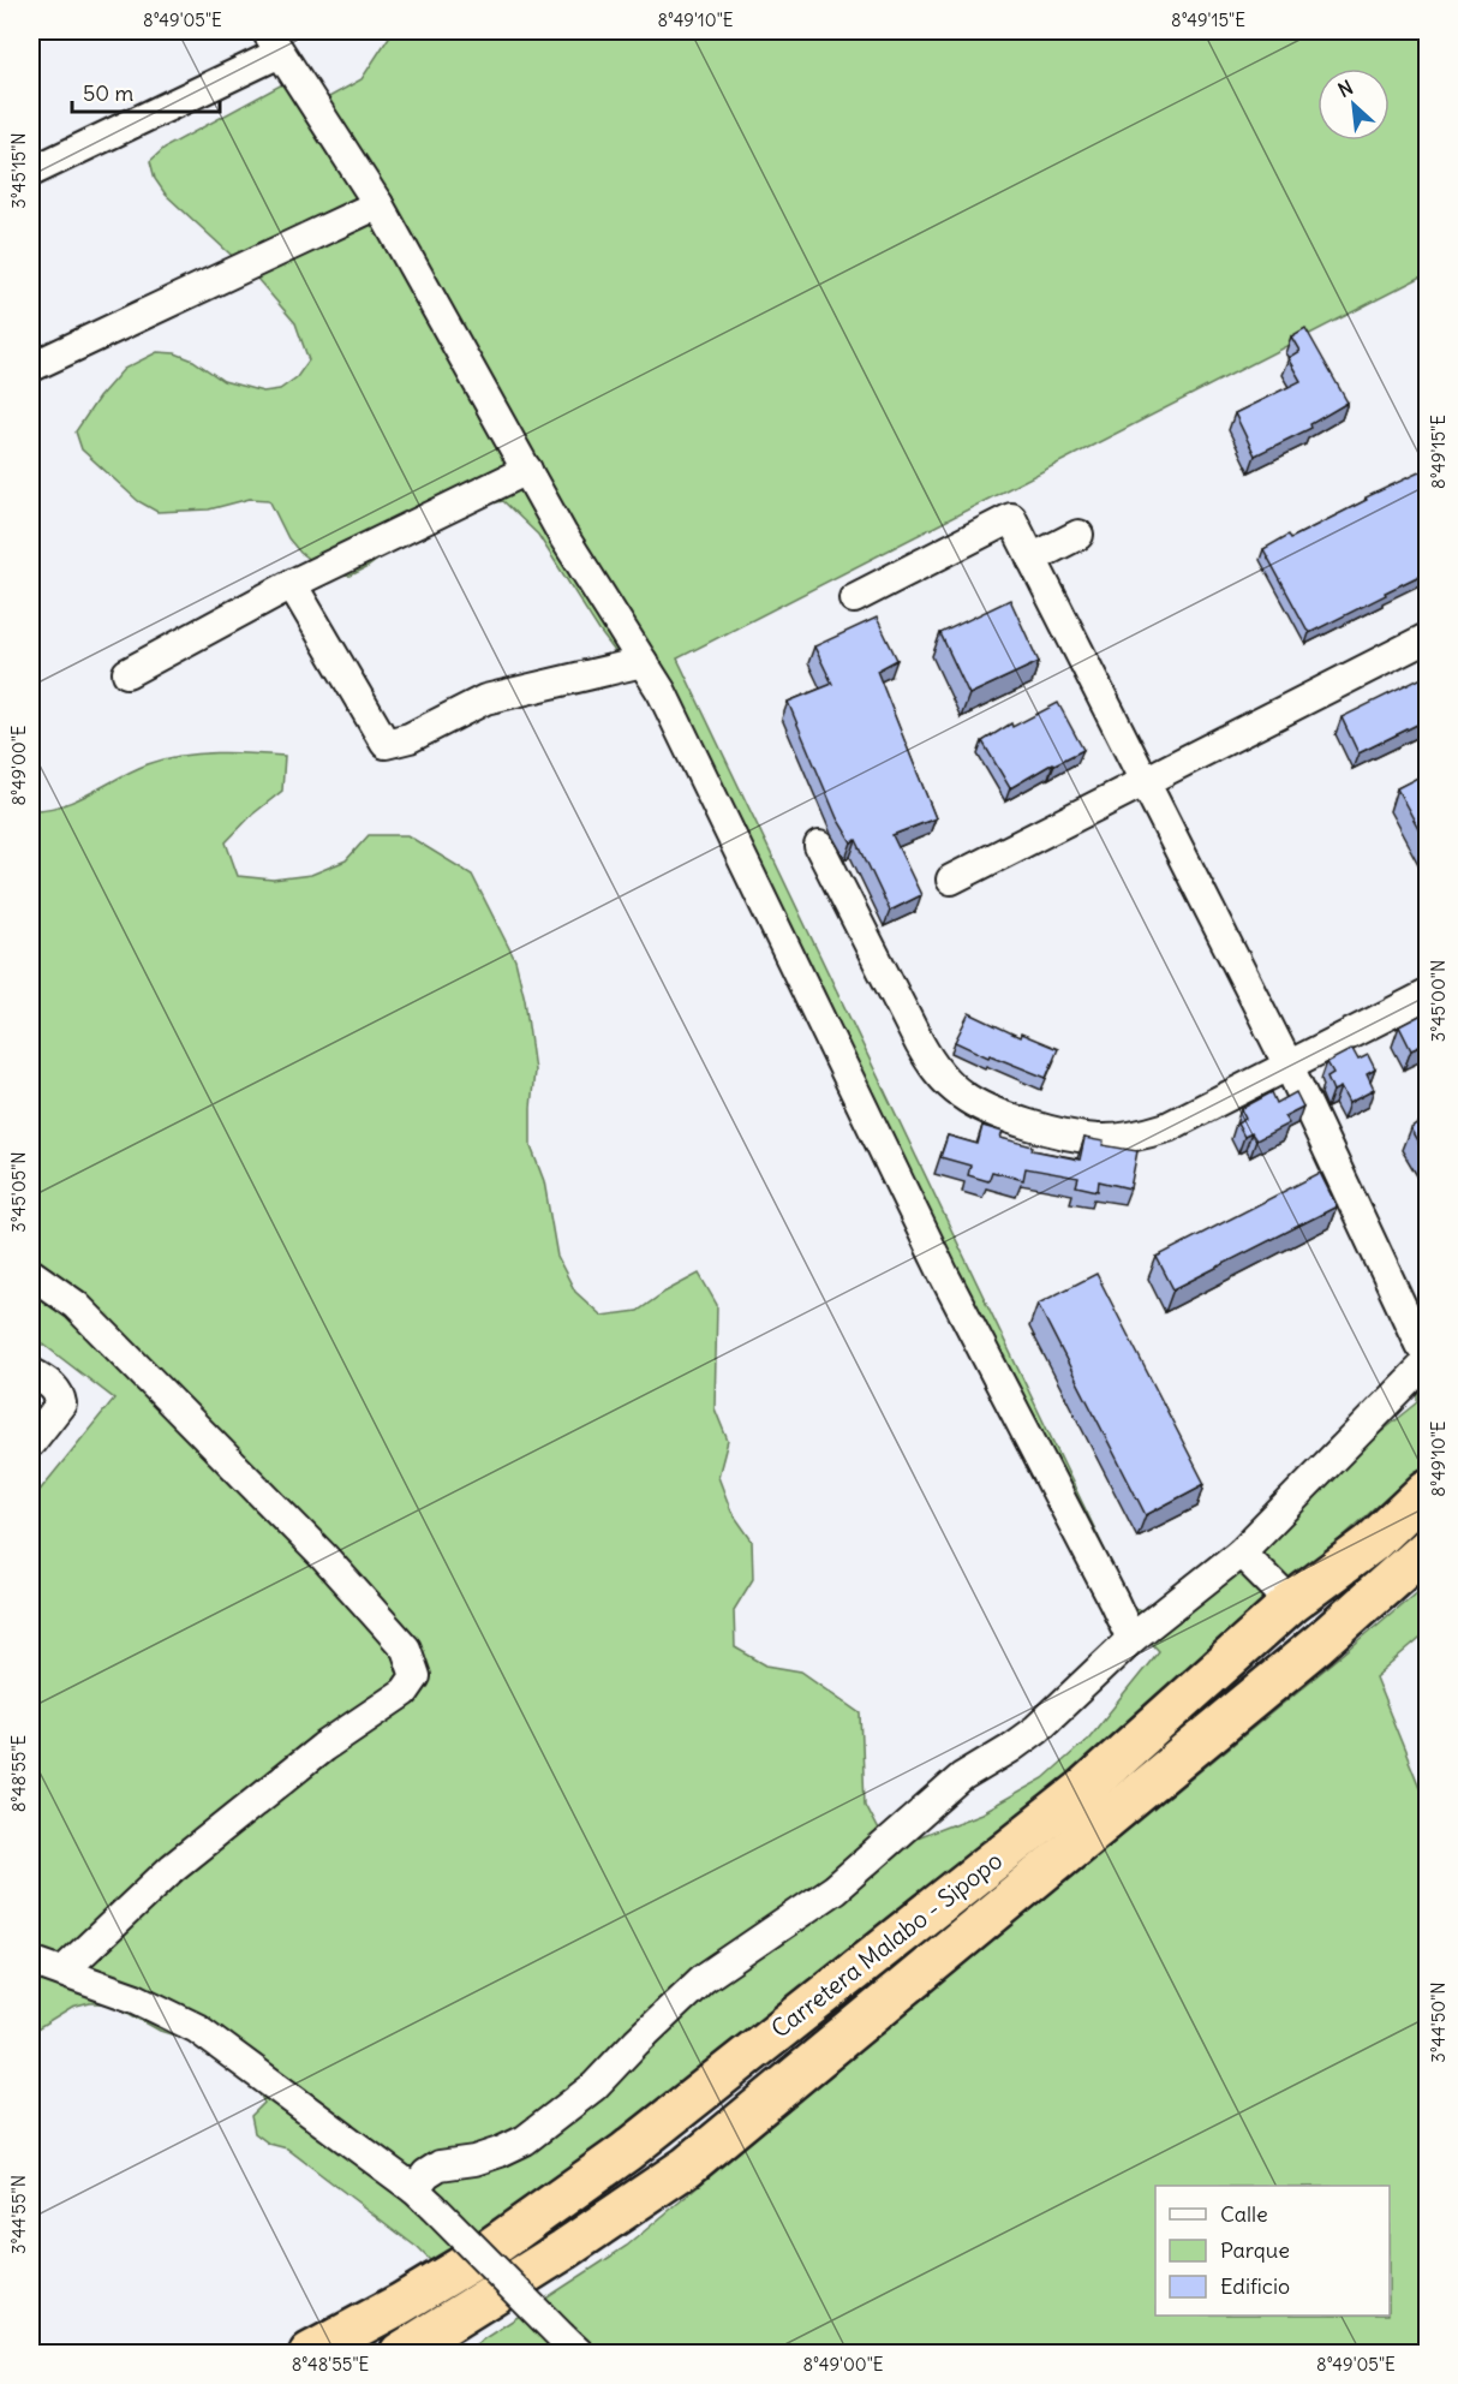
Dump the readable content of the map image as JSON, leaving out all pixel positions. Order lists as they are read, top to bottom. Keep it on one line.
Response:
{"streets":{"highway":["Carretera Malabo - Sipopo"]},"legend":["Calle","Parque","Edificio"],"scale_bar":"50 m","north":"top left","coordinates":["8°49'05\"E","8°49'10\"E","8°49'15\"E","3°45'15\"N","8°49'00\"E","3°45'00\"N","3°45'05\"N","8°48'55\"E","3°44'50\"N","3°44'55\"N"]}
